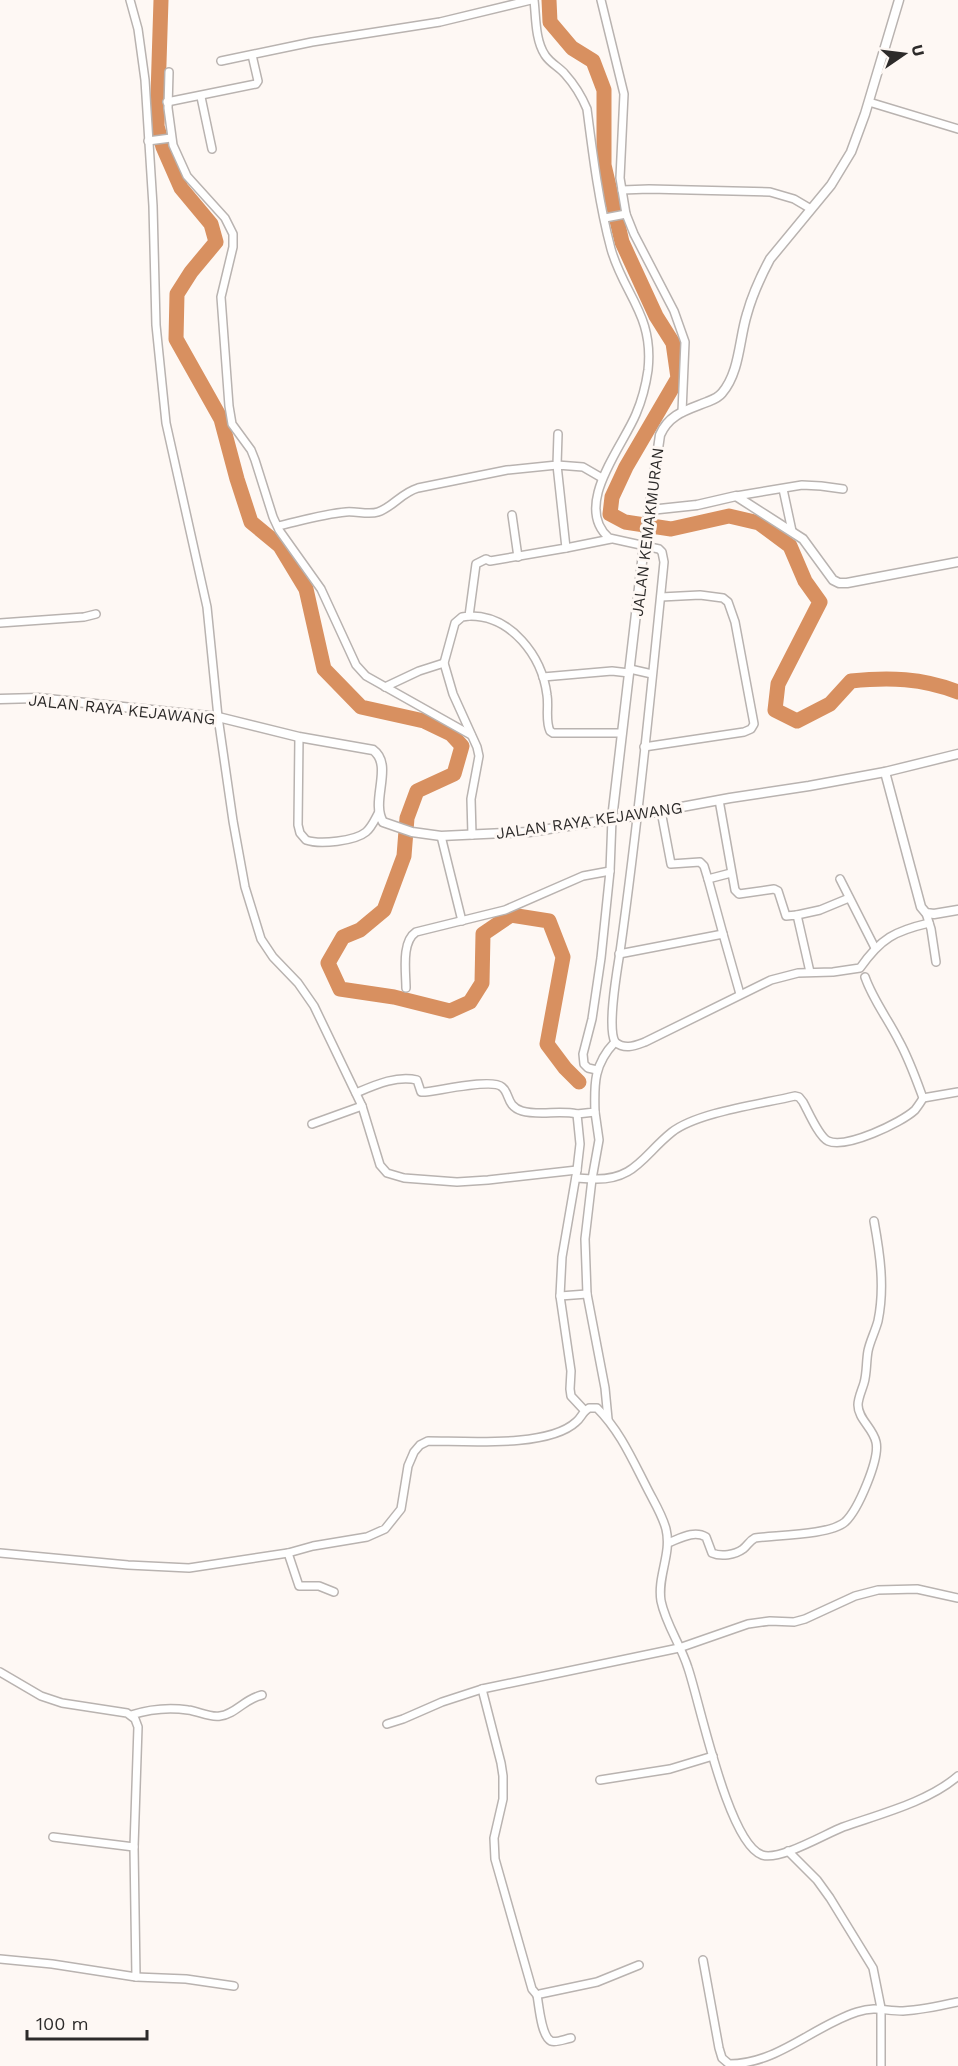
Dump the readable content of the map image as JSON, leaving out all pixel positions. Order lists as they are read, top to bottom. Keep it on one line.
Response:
{"streets":{"street":["JALAN KEMAKMURAN","JALAN RAYA KEJAWANG"]},"crossings":[["JALAN KEMAKMURAN","JALAN RAYA KEJAWANG"]],"scale_bar":"100 m","north":"right"}
